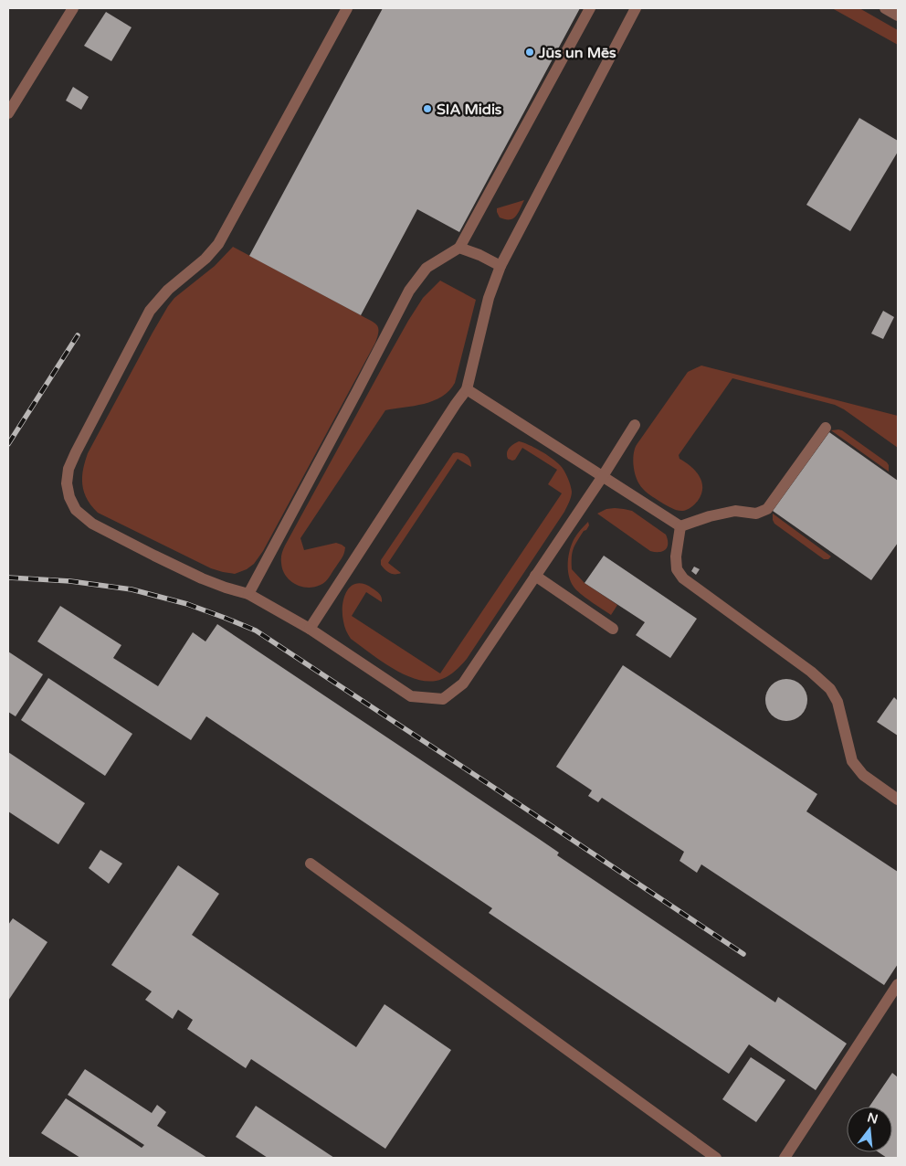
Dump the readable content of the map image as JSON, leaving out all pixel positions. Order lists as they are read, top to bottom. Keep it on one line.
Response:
{"places":["Jūs un Mēs","SIA Midis"],"north":"top"}
